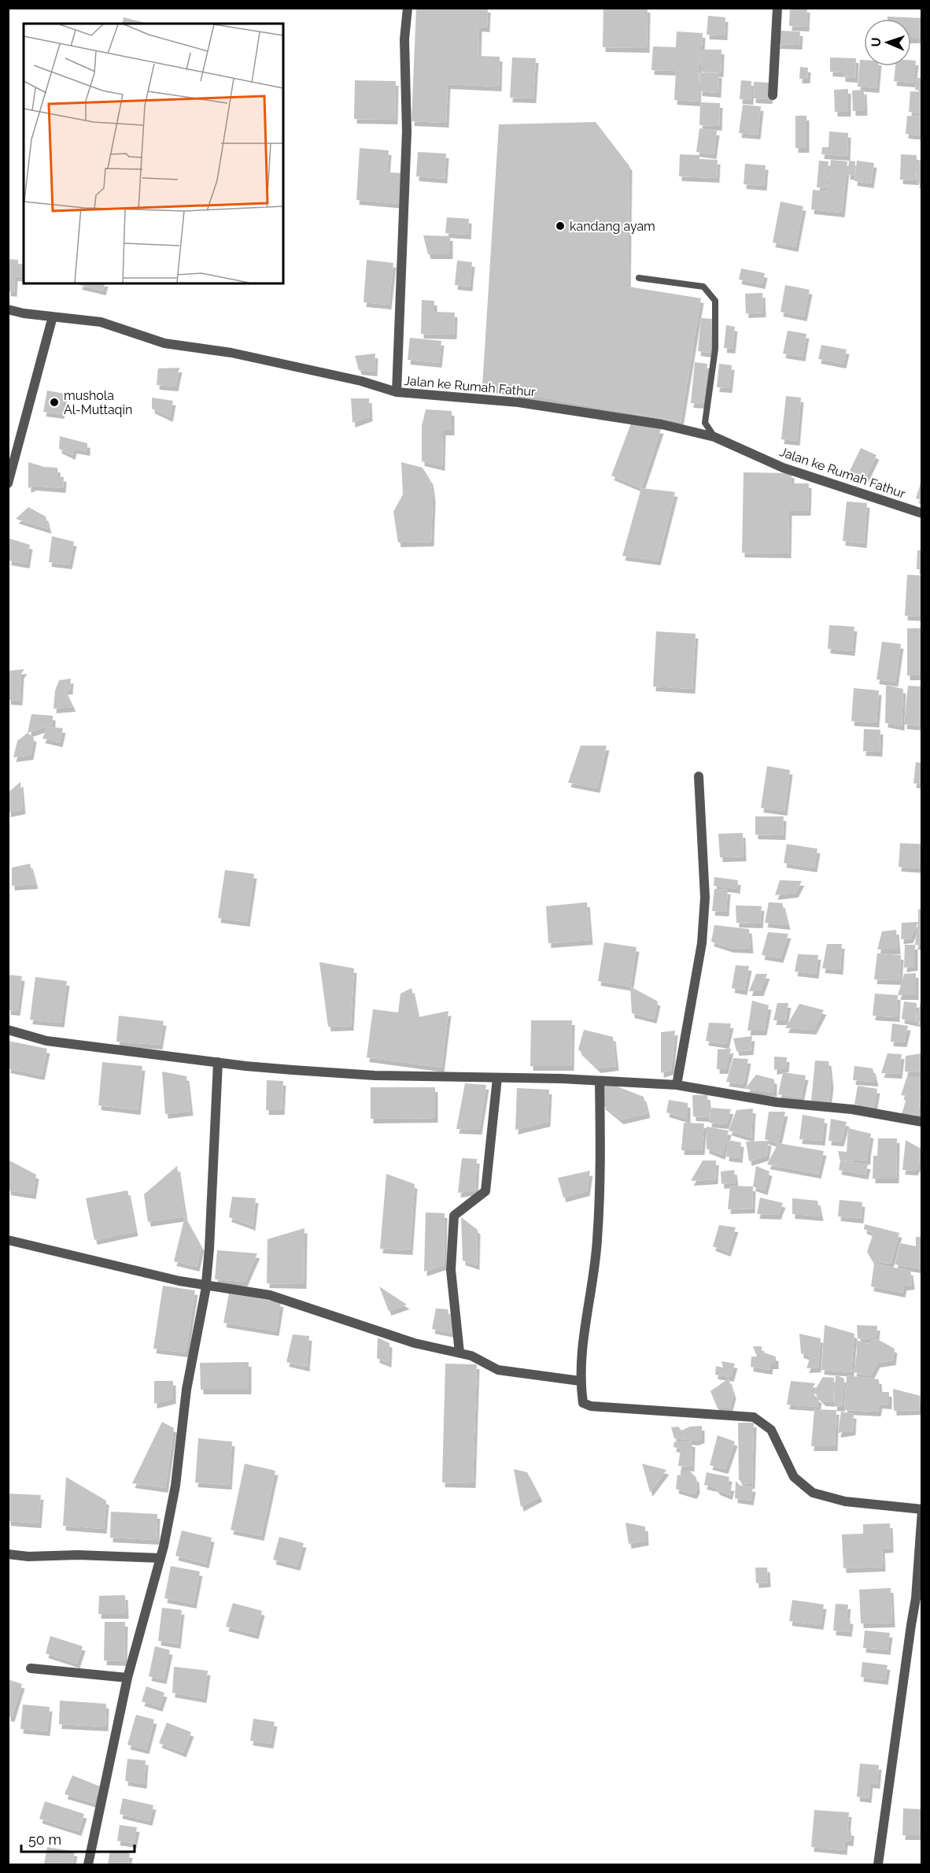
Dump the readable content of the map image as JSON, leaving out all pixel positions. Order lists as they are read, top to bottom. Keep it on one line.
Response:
{"streets":{"street":["Jalan ke Rumah Fathur"]},"places":["kandang ayam","mushola Al-Muttaqin"],"scale_bar":"50 m","north":"left"}
